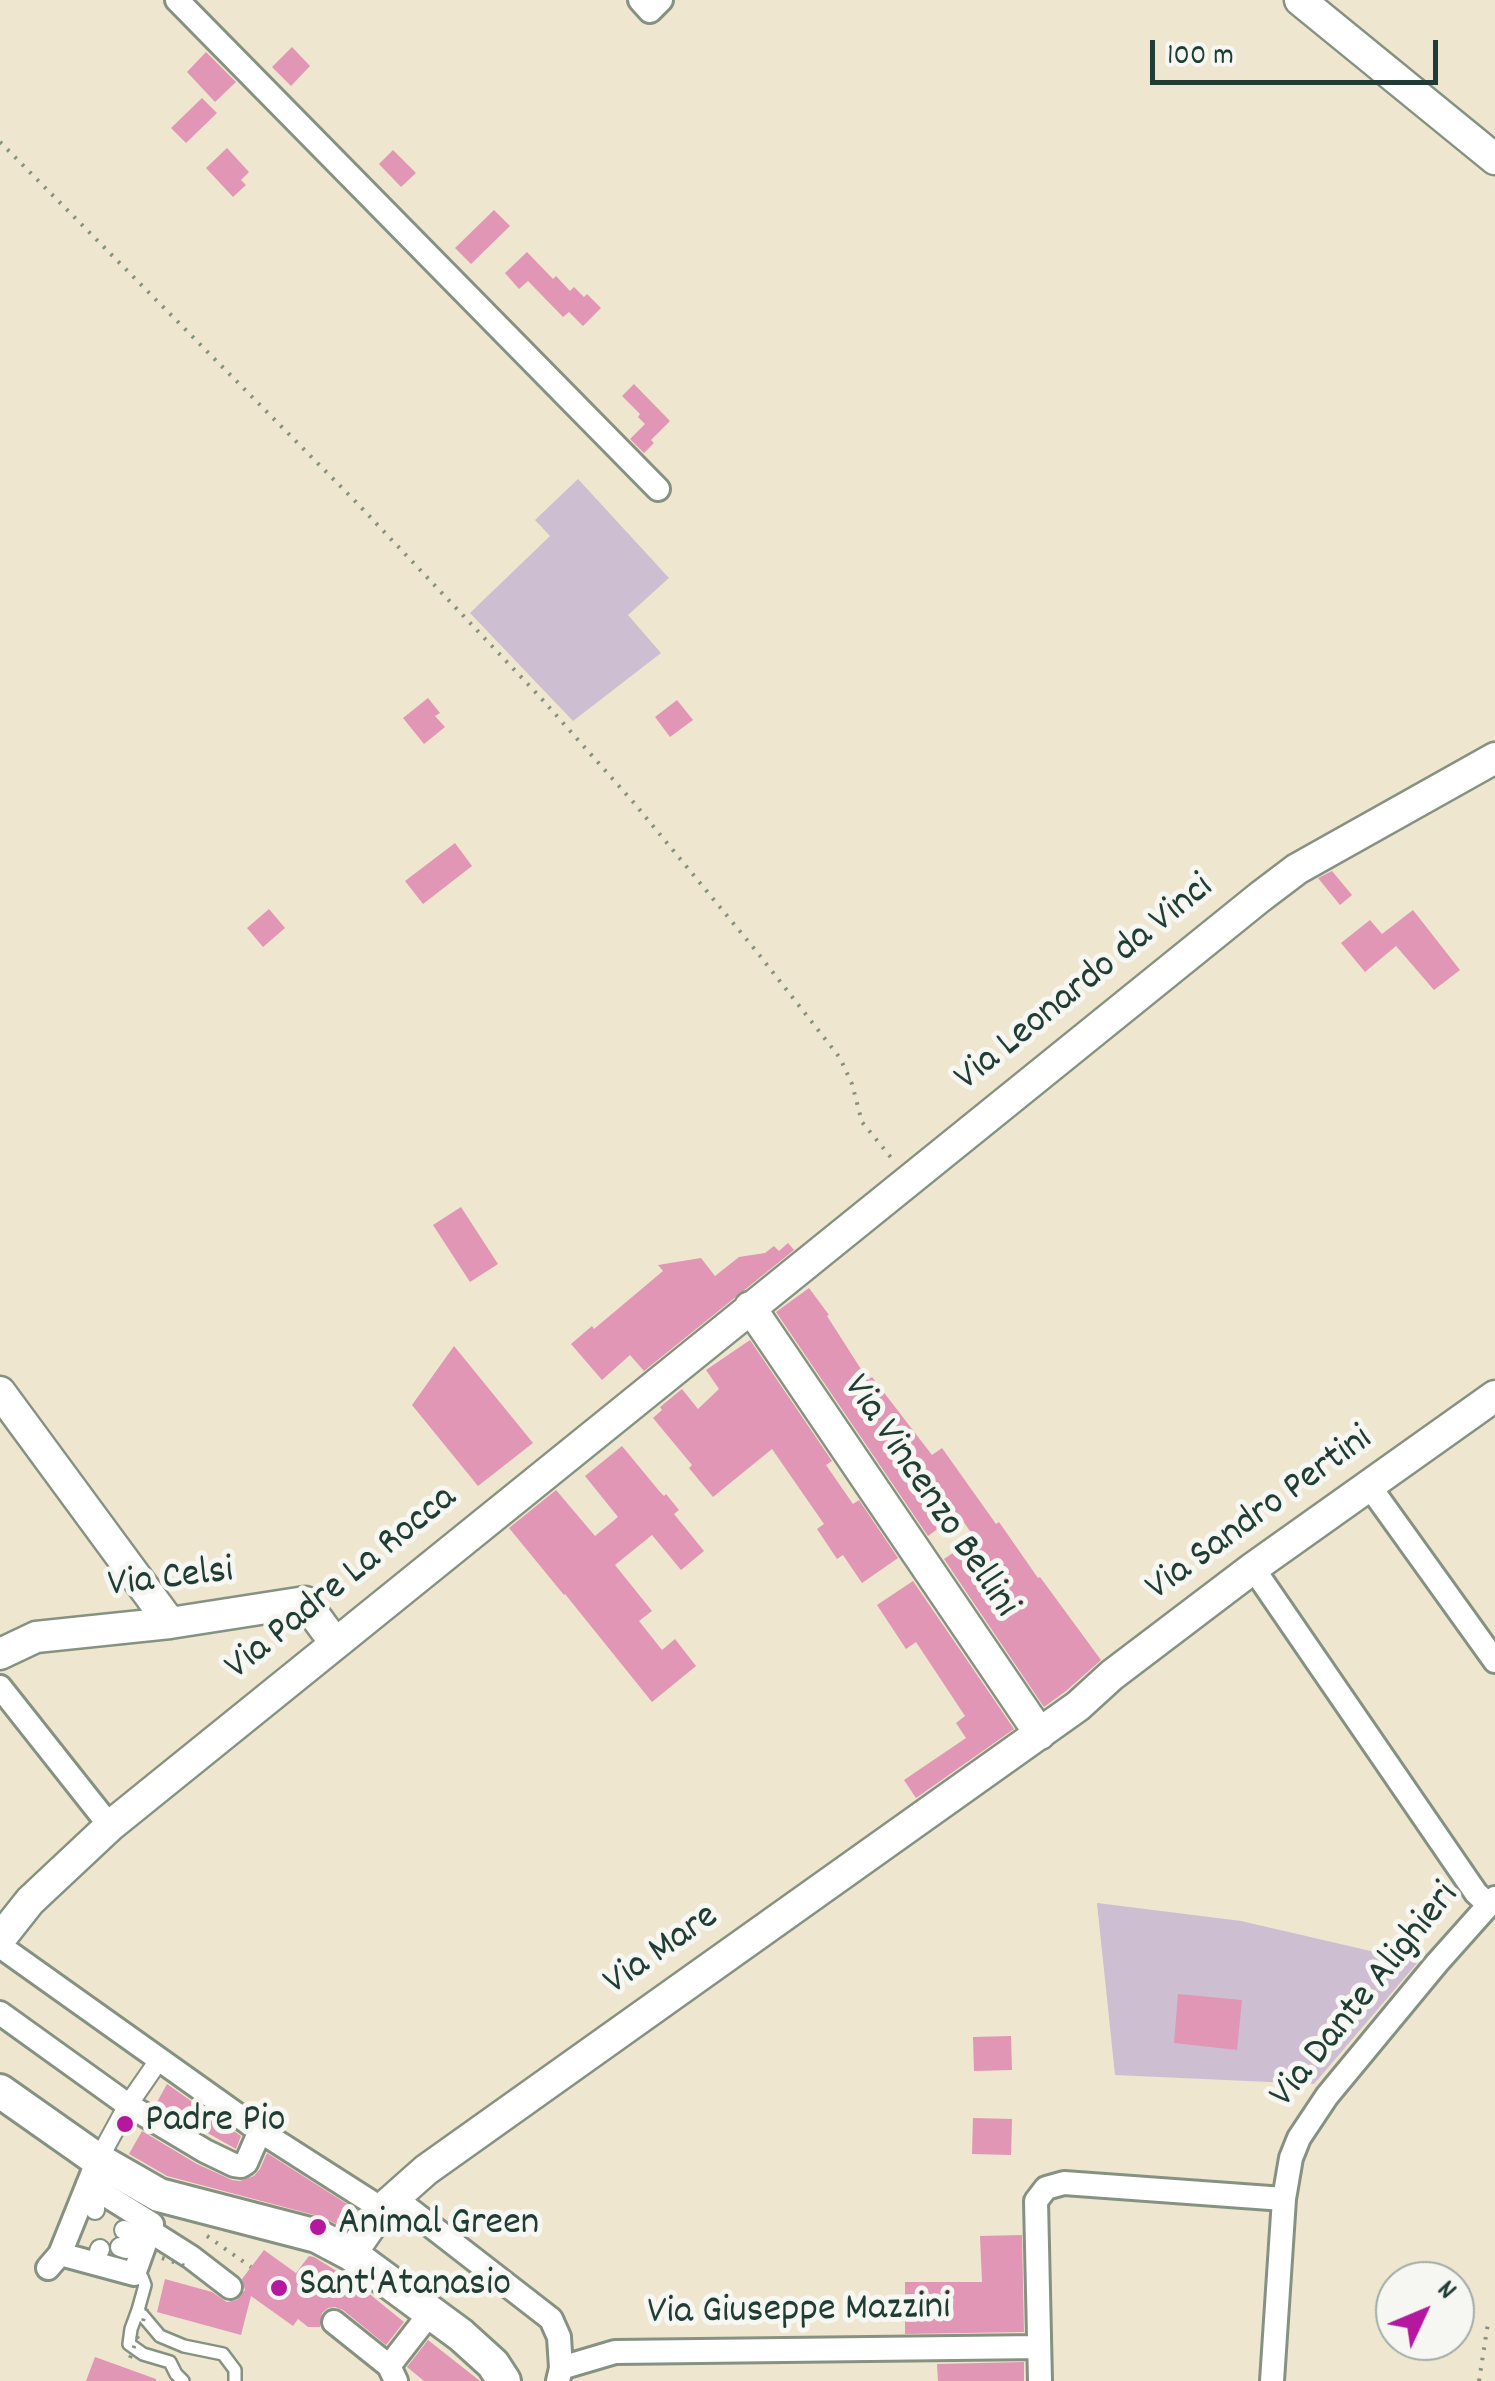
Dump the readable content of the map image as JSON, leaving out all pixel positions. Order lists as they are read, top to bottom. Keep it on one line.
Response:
{"streets":{"street":["Via Leonardo da Vinci","Via Vincenzo Bellini","Via Sandro Pertini","Via Celsi","Via Padre La Rocca","Via Mare","Via Dante Alighieri","Via Giuseppe Mazzini"]},"crossings":[["Via Leonardo da Vinci","Via Vincenzo Bellini"],["Via Leonardo da Vinci","Via Padre La Rocca"],["Via Vincenzo Bellini","Via Sandro Pertini"],["Via Vincenzo Bellini","Via Padre La Rocca"],["Via Vincenzo Bellini","Via Mare"],["Via Sandro Pertini","Via Mare"],["Via Celsi","Via Padre La Rocca"]],"places":["Padre Pio","Animal Green","Sant'Atanasio"],"scale_bar":"100 m","north":"top right"}
